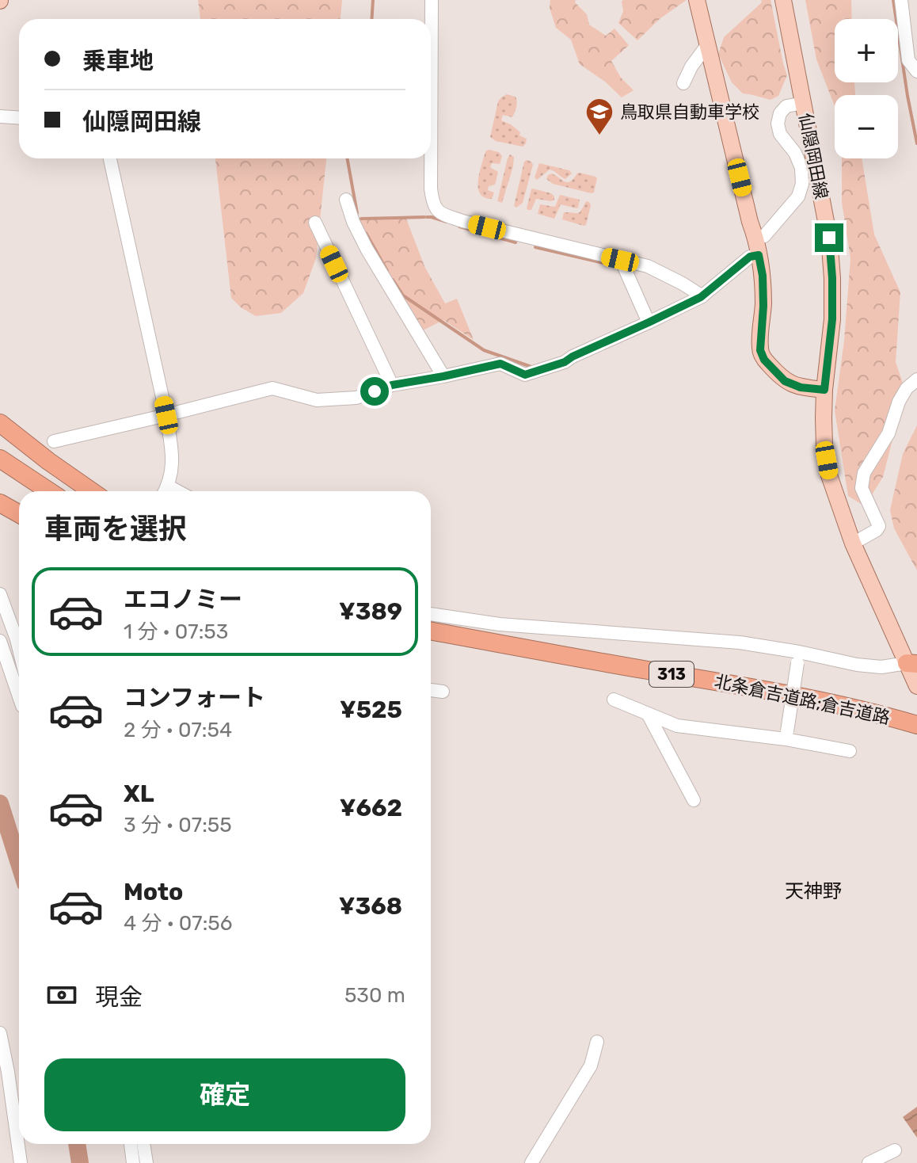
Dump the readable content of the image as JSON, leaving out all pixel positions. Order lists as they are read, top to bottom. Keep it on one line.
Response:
{"streets":{"highway":["313","北条倉吉道路;倉吉道路"],"main road":["仙隠岡田線"]},"districts":["天神野"],"places":{"school or university":["鳥取県自動車学校"]},"page":{"map_buttons":["+","−"],"banner":["乗車地","仙隠岡田線"],"heading":"車両を選択","list":[{"name":"エコノミー","note":"1 分 · 07:53","value":"¥389"},{"name":"コンフォート","note":"2 分 · 07:54","value":"¥525"},{"name":"XL","note":"3 分 · 07:55","value":"¥662"},{"name":"Moto","note":"4 分 · 07:56","value":"¥368"}],"pay":["現金","530 m"],"buttons":"確定"}}
